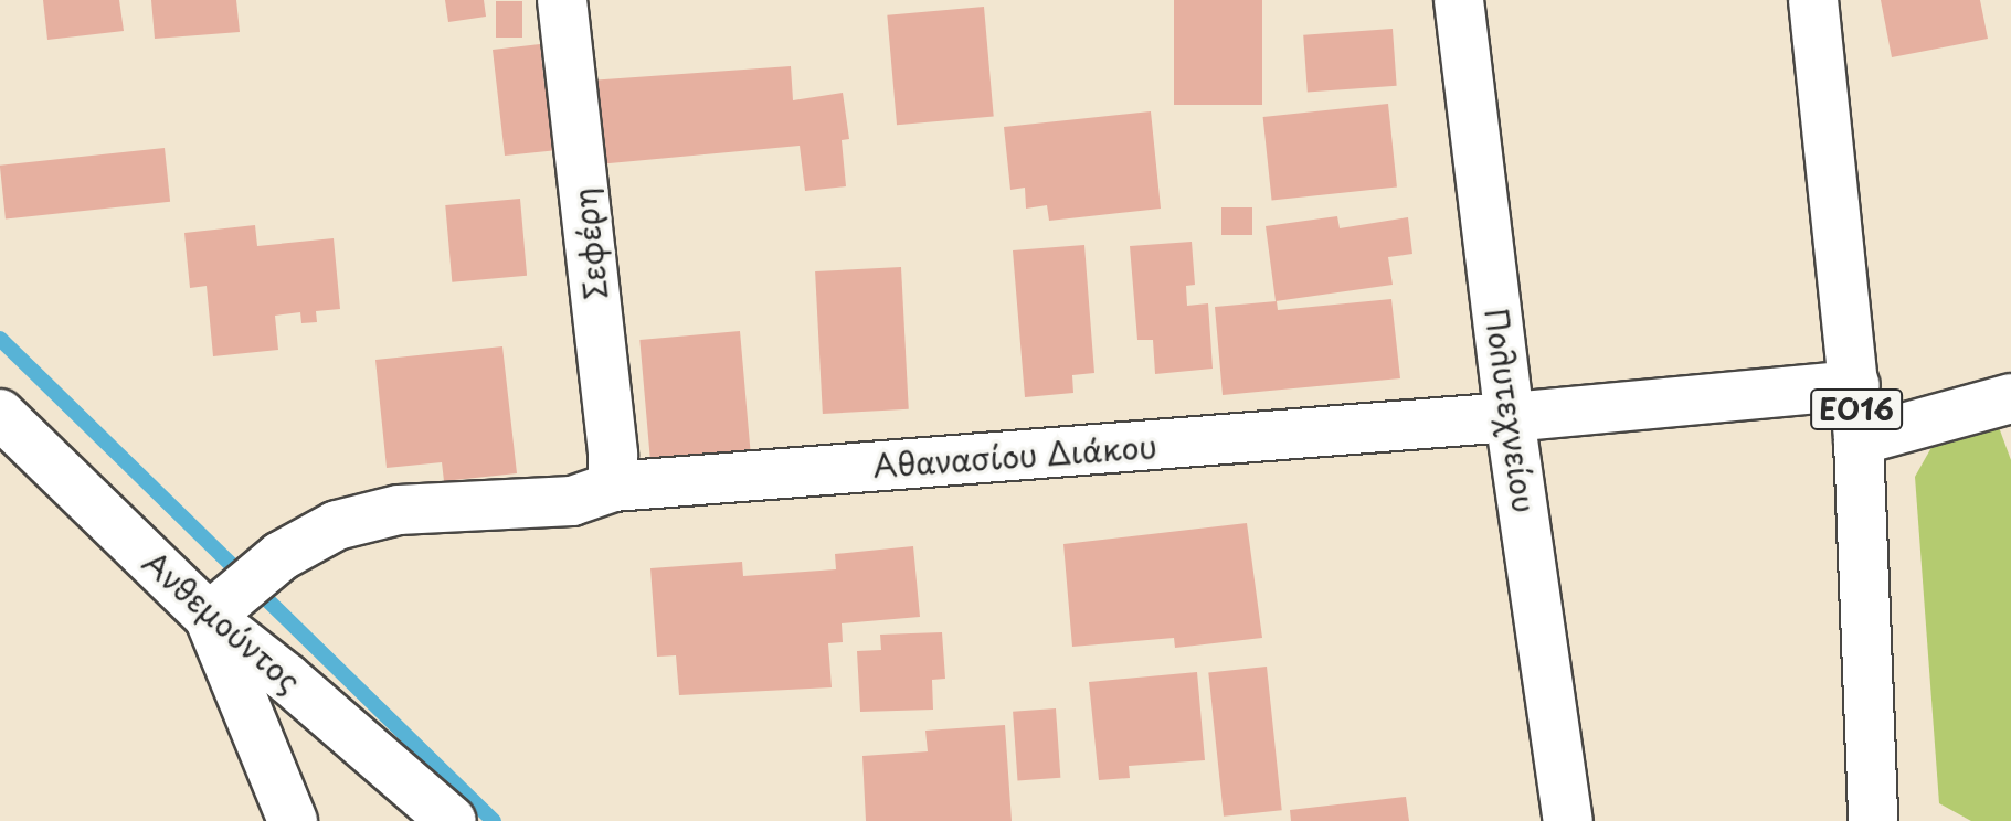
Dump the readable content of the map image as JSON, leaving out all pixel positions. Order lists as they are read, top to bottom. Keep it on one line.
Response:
{"streets":{"street":["Σεφέρη","ΕΟ16","Πολυτεχνείου","Αθανασίου Διάκου","Ανθεμούντος"]},"crossings":[["Σεφέρη","Αθανασίου Διάκου"],["ΕΟ16","Αθανασίου Διάκου"],["Πολυτεχνείου","Αθανασίου Διάκου"],["Αθανασίου Διάκου","Ανθεμούντος"]]}
